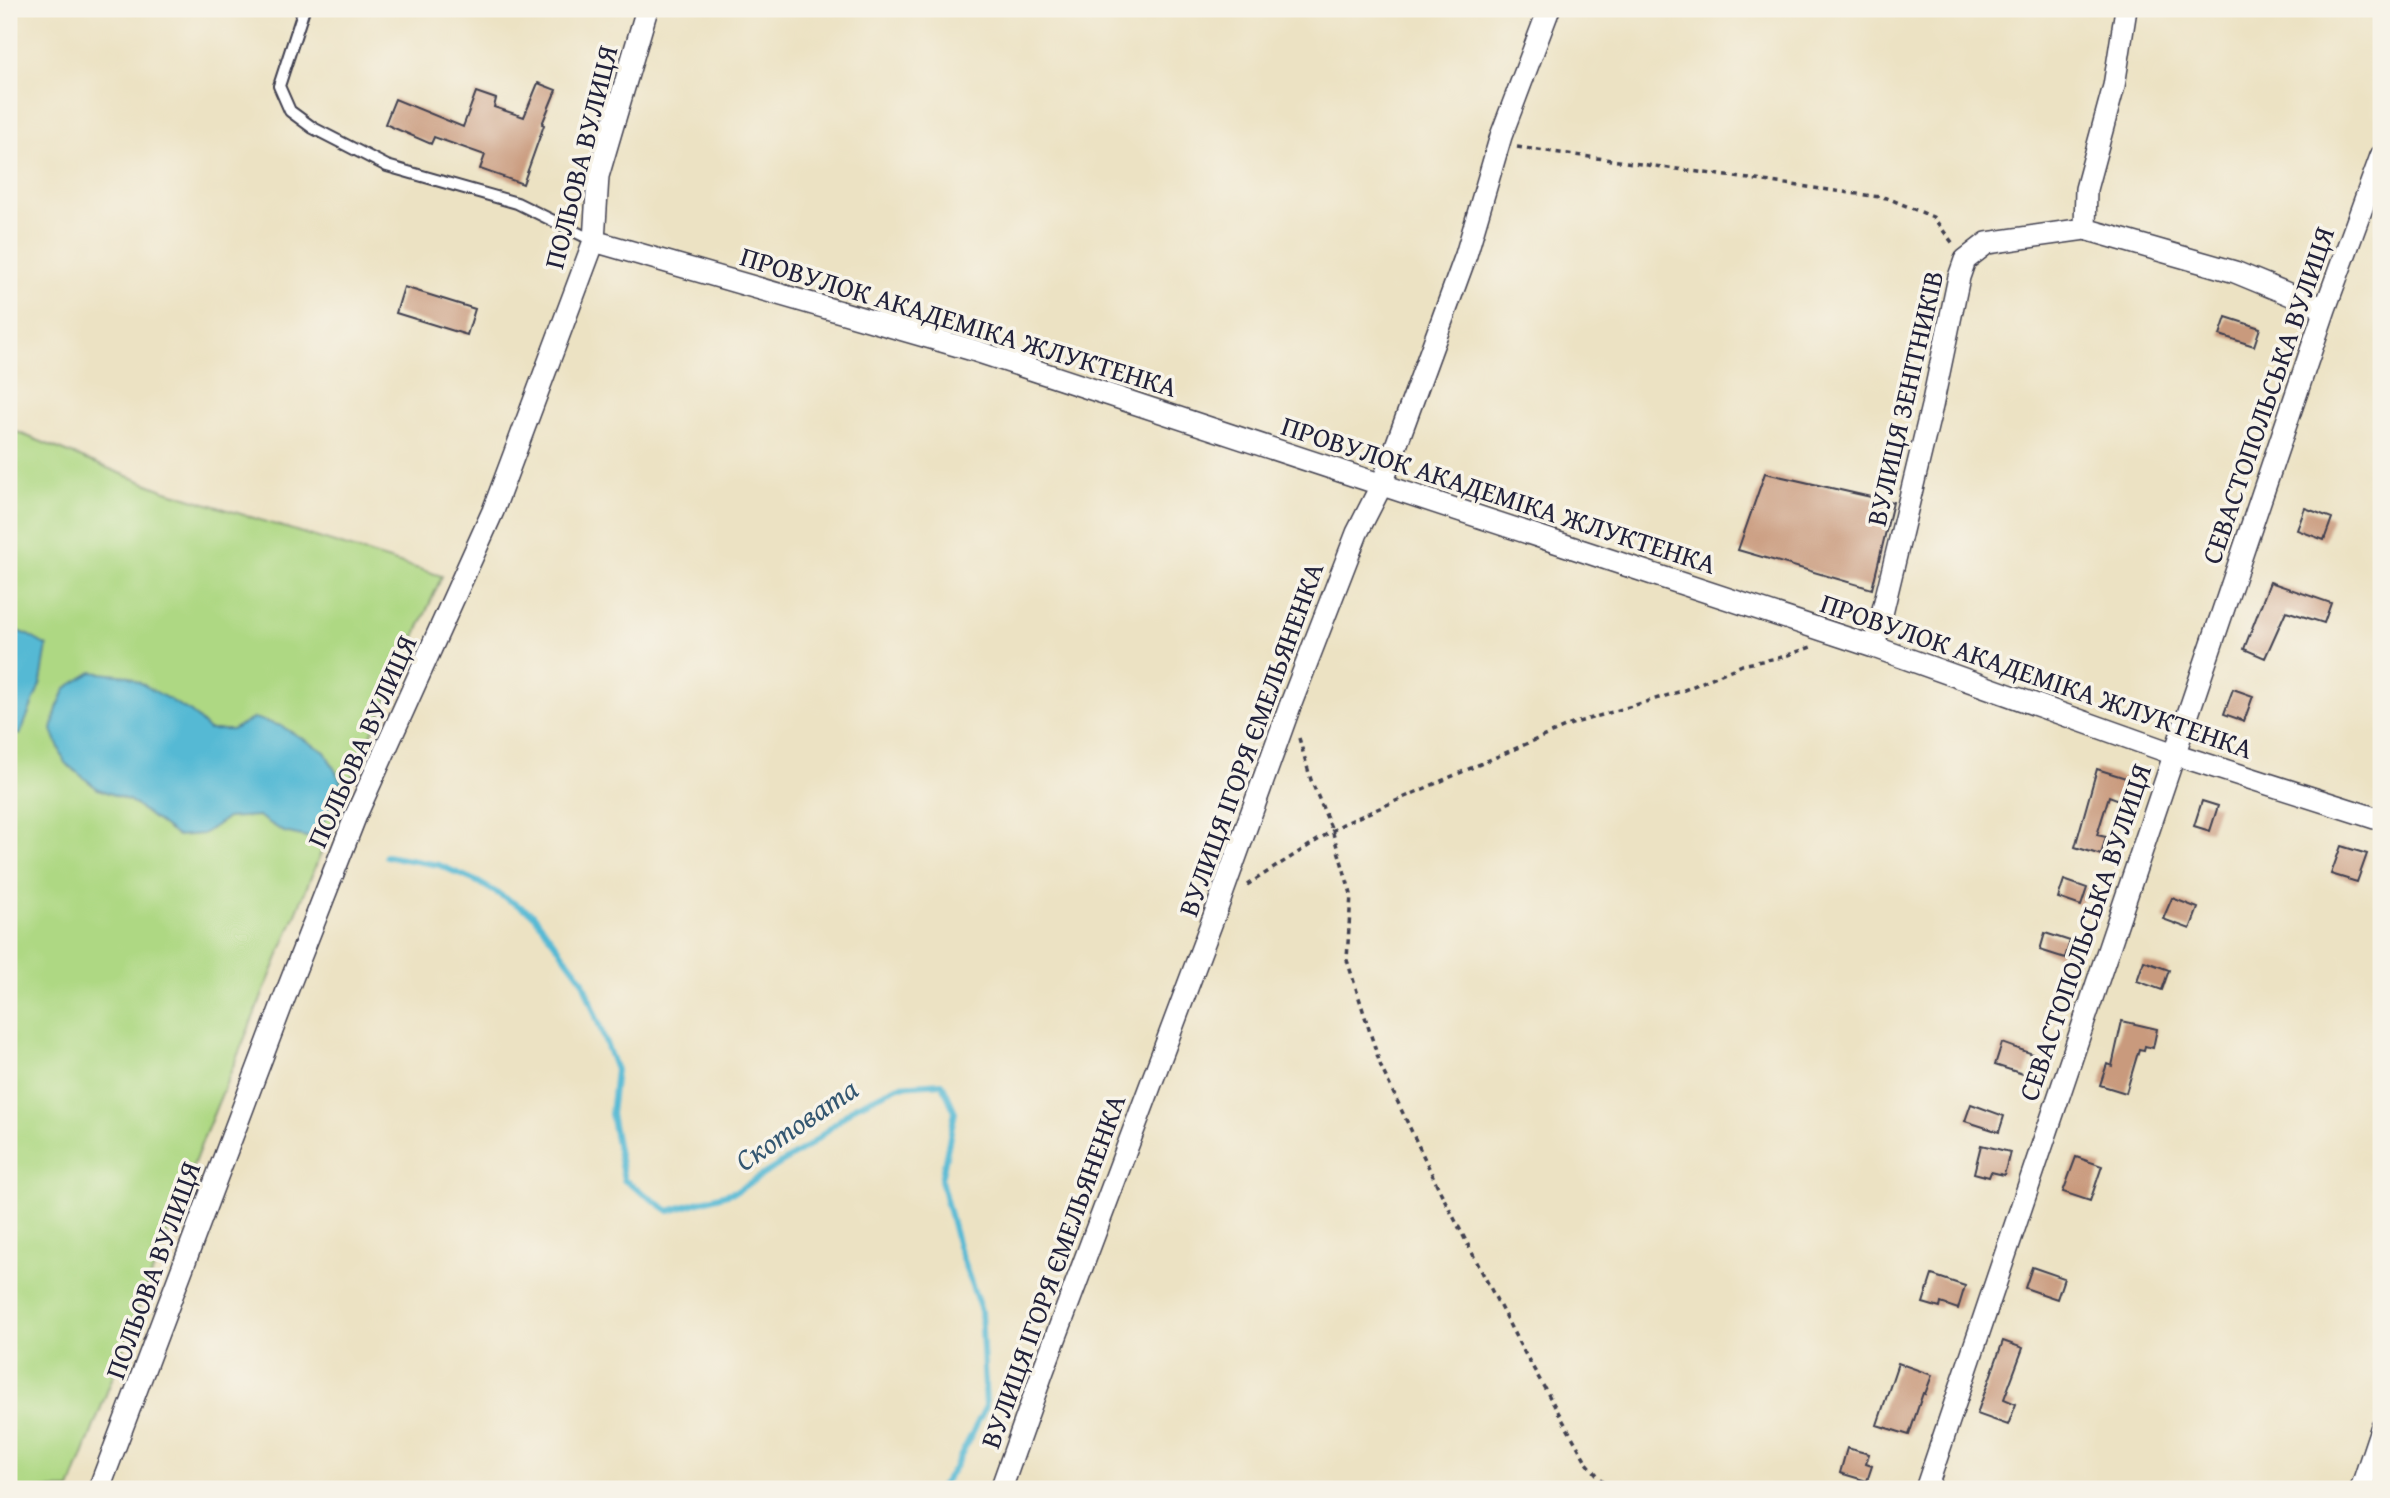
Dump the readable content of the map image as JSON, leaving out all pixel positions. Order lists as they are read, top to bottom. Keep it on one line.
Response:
{"streets":{"street":["ПОЛЬОВА ВУЛИЦЯ","ПРОВУЛОК АКАДЕМІКА ЖЛУКТЕНКА","СЕВАСТОПОЛЬСЬКА ВУЛИЦЯ","ВУЛИЦЯ ЗЕНІТНИКІВ","ВУЛИЦЯ ІГОРЯ ЄМЕЛЬЯНЕНКА"]},"crossings":[["ПОЛЬОВА ВУЛИЦЯ","ПРОВУЛОК АКАДЕМІКА ЖЛУКТЕНКА"],["ПРОВУЛОК АКАДЕМІКА ЖЛУКТЕНКА","СЕВАСТОПОЛЬСЬКА ВУЛИЦЯ"],["ПРОВУЛОК АКАДЕМІКА ЖЛУКТЕНКА","ВУЛИЦЯ ЗЕНІТНИКІВ"],["ПРОВУЛОК АКАДЕМІКА ЖЛУКТЕНКА","ВУЛИЦЯ ІГОРЯ ЄМЕЛЬЯНЕНКА"]],"water":["Скотовата"]}
